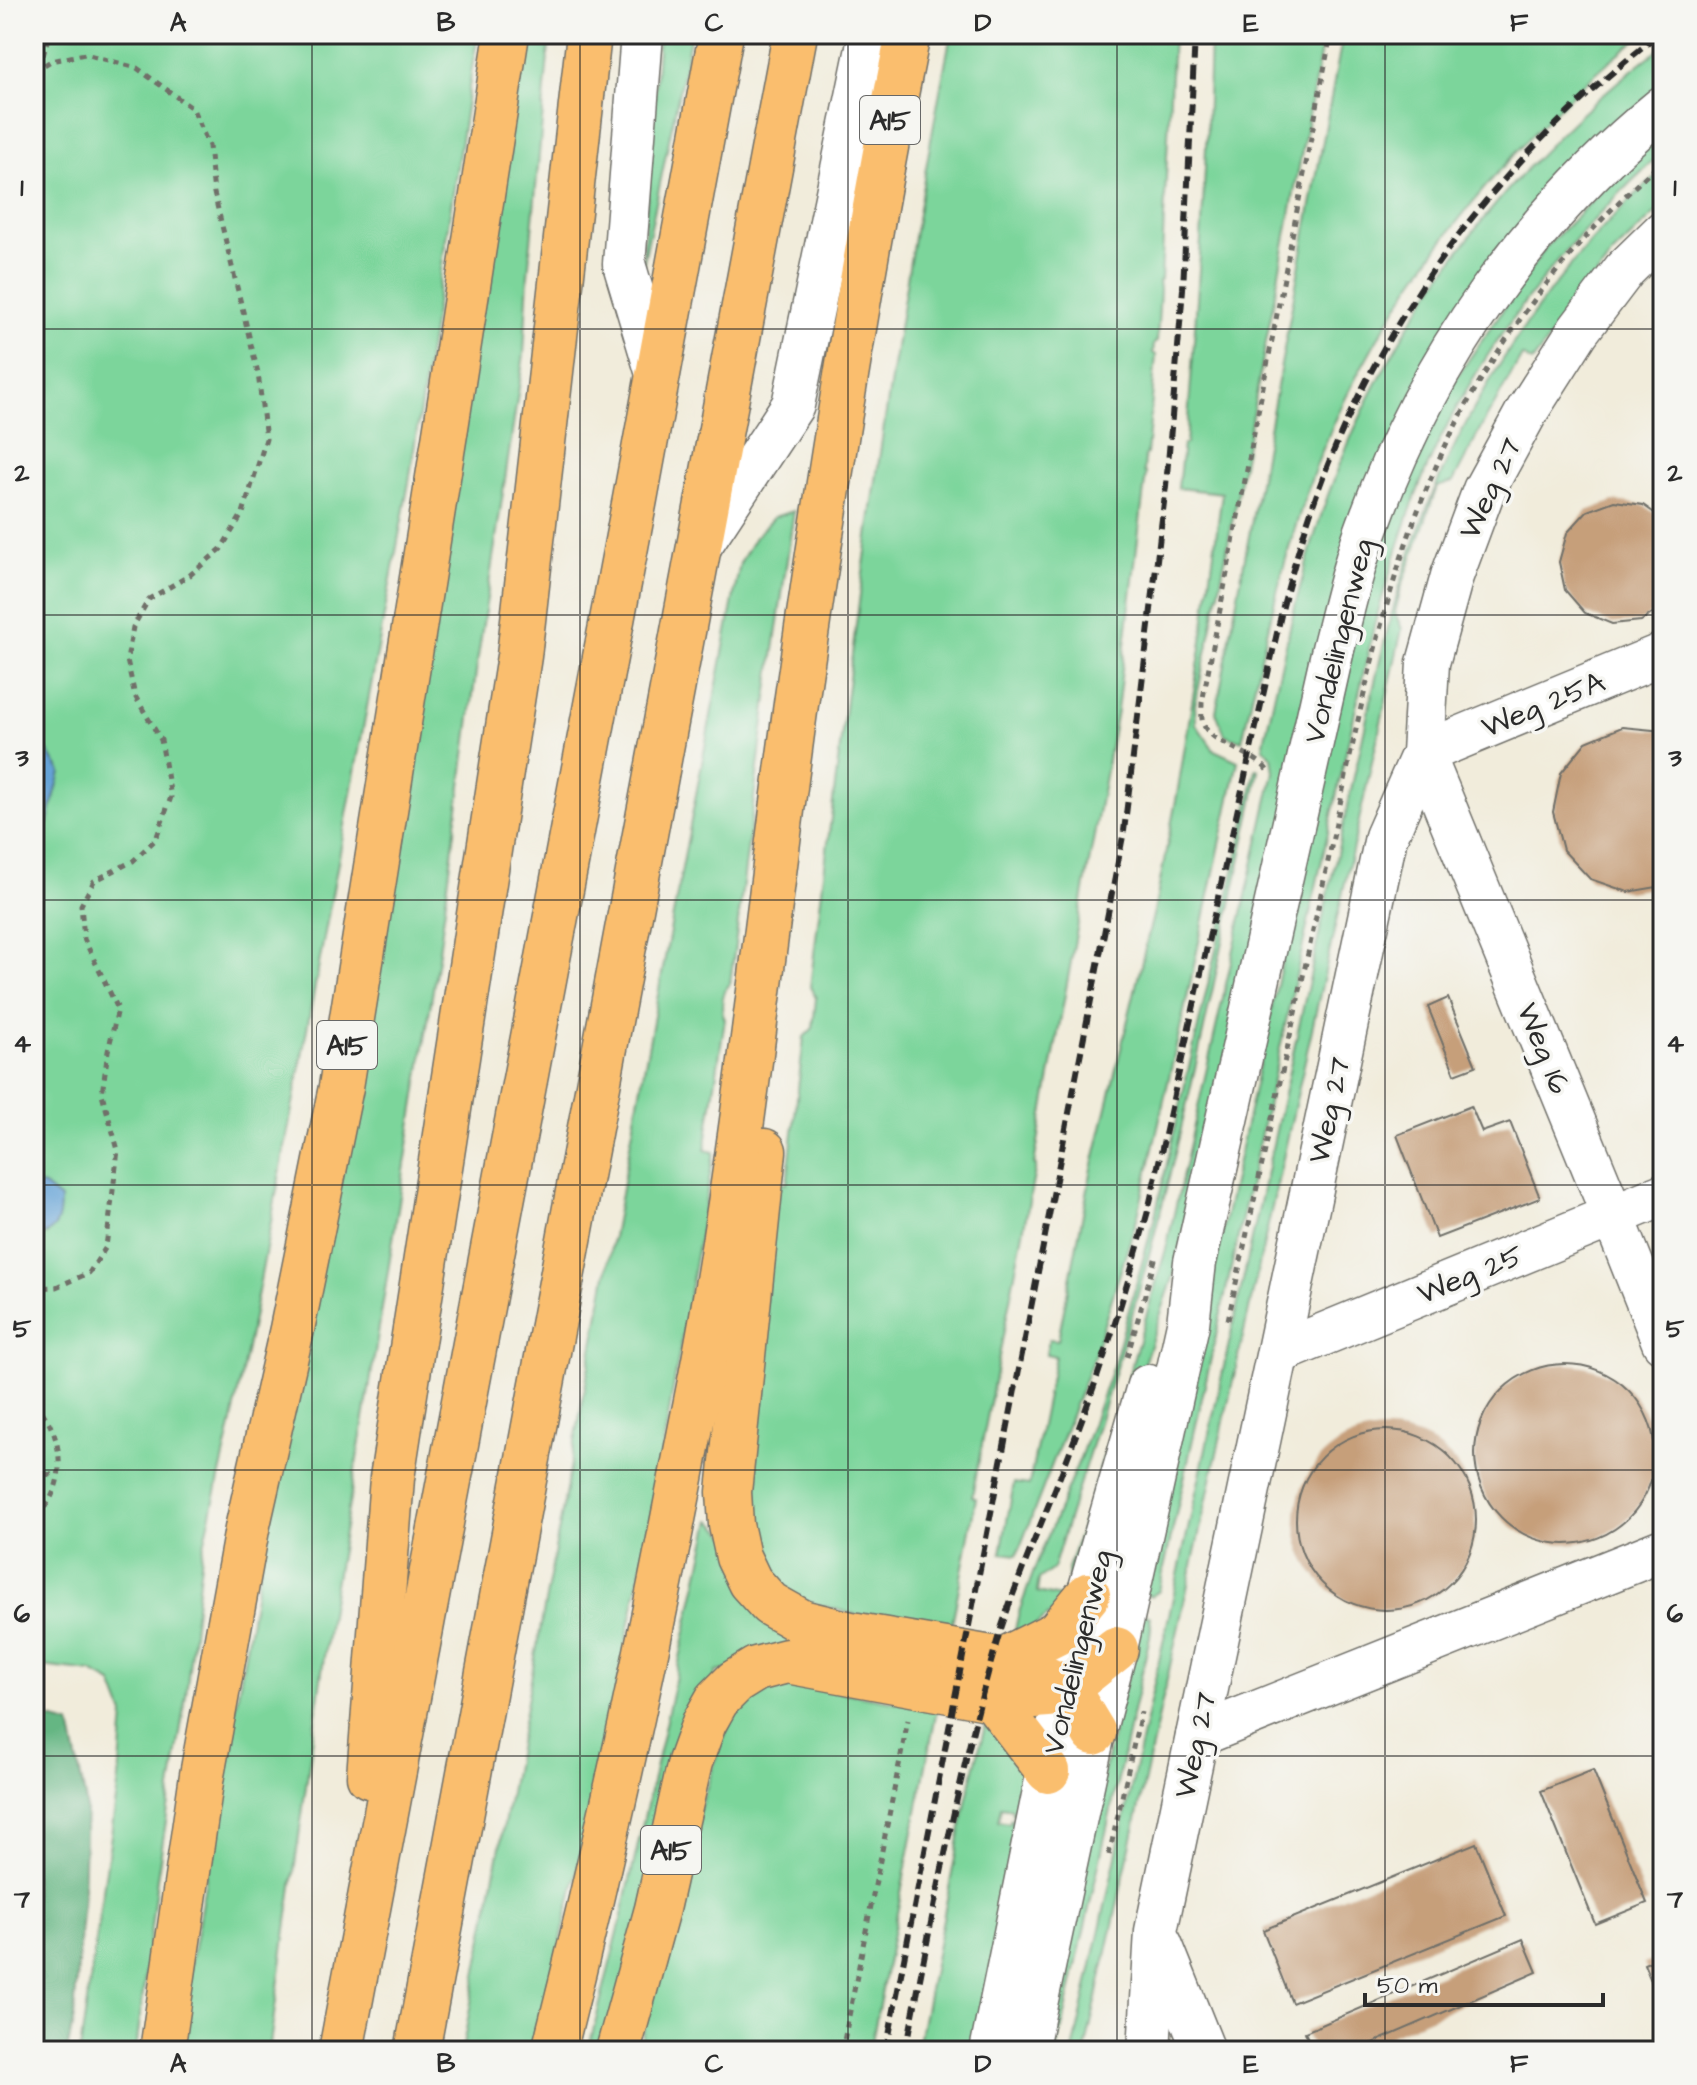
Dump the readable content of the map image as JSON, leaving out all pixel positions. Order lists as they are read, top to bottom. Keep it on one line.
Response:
{"streets":{"highway":["A15"],"street":["Weg 27","Vondelingenweg","Weg 25A","Weg 16","Weg 25"]},"crossings":[["A15","Vondelingenweg"],["Weg 27","Weg 25A"],["Weg 27","Weg 16"],["Weg 27","Weg 25"],["Weg 25A","Weg 16"],["Weg 16","Weg 25"]],"scale_bar":"50 m","grid":{"columns":["A","B","C","D","E","F"],"rows":["1","2","3","4","5","6","7"]}}
